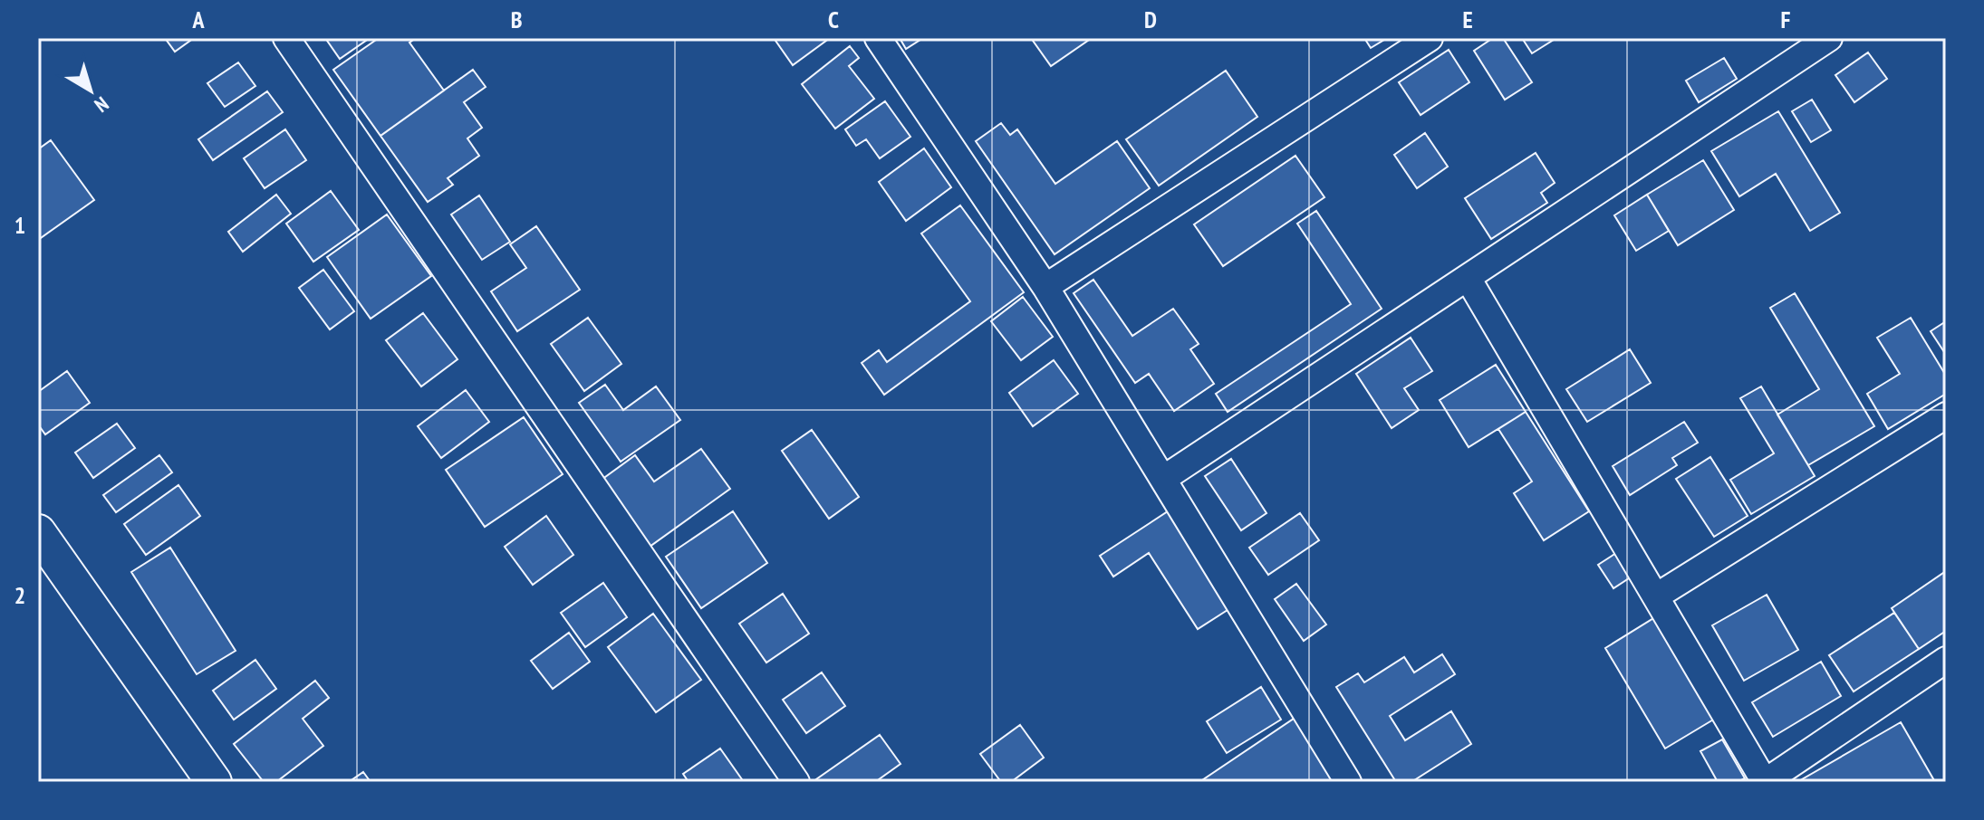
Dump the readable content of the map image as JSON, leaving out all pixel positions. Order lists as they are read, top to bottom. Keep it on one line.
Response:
{"north":"bottom right","grid":{"columns":["A","B","C","D","E","F"],"rows":["1","2"]}}
